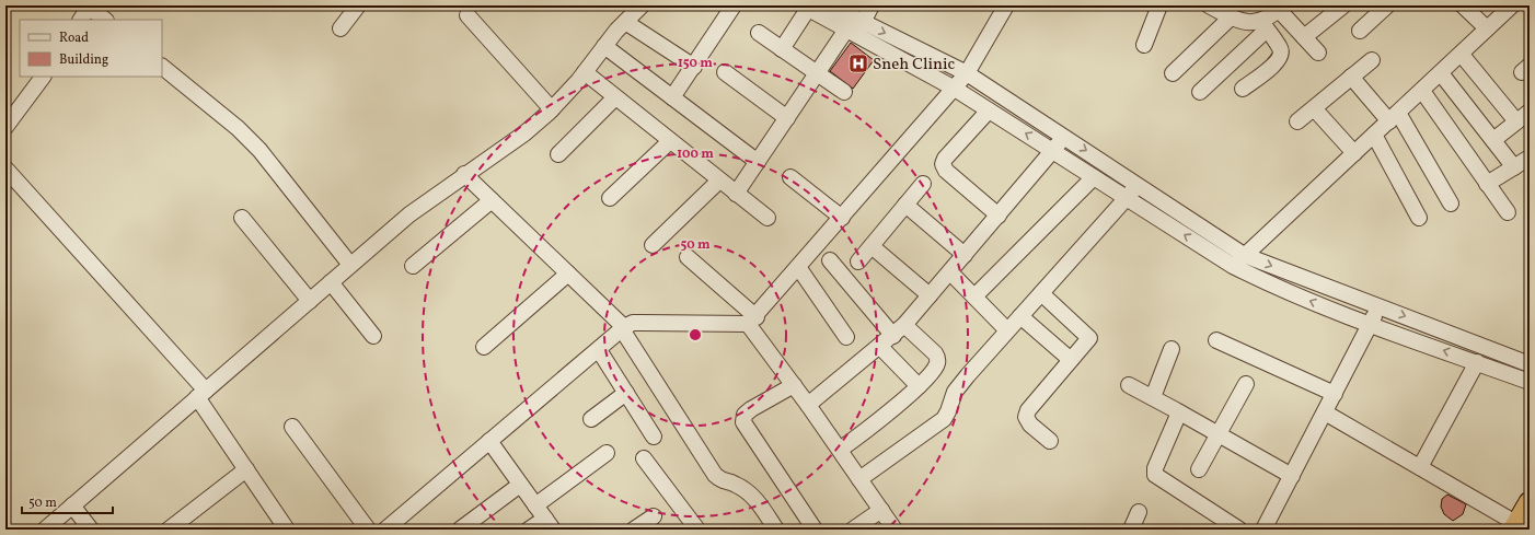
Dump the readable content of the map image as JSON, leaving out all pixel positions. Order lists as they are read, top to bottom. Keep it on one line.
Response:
{"places":{"hospital":["Sneh Clinic"]},"legend":["Road","Building"],"scale_bar":"50 m","rings":["150 m","100 m","50 m"]}
